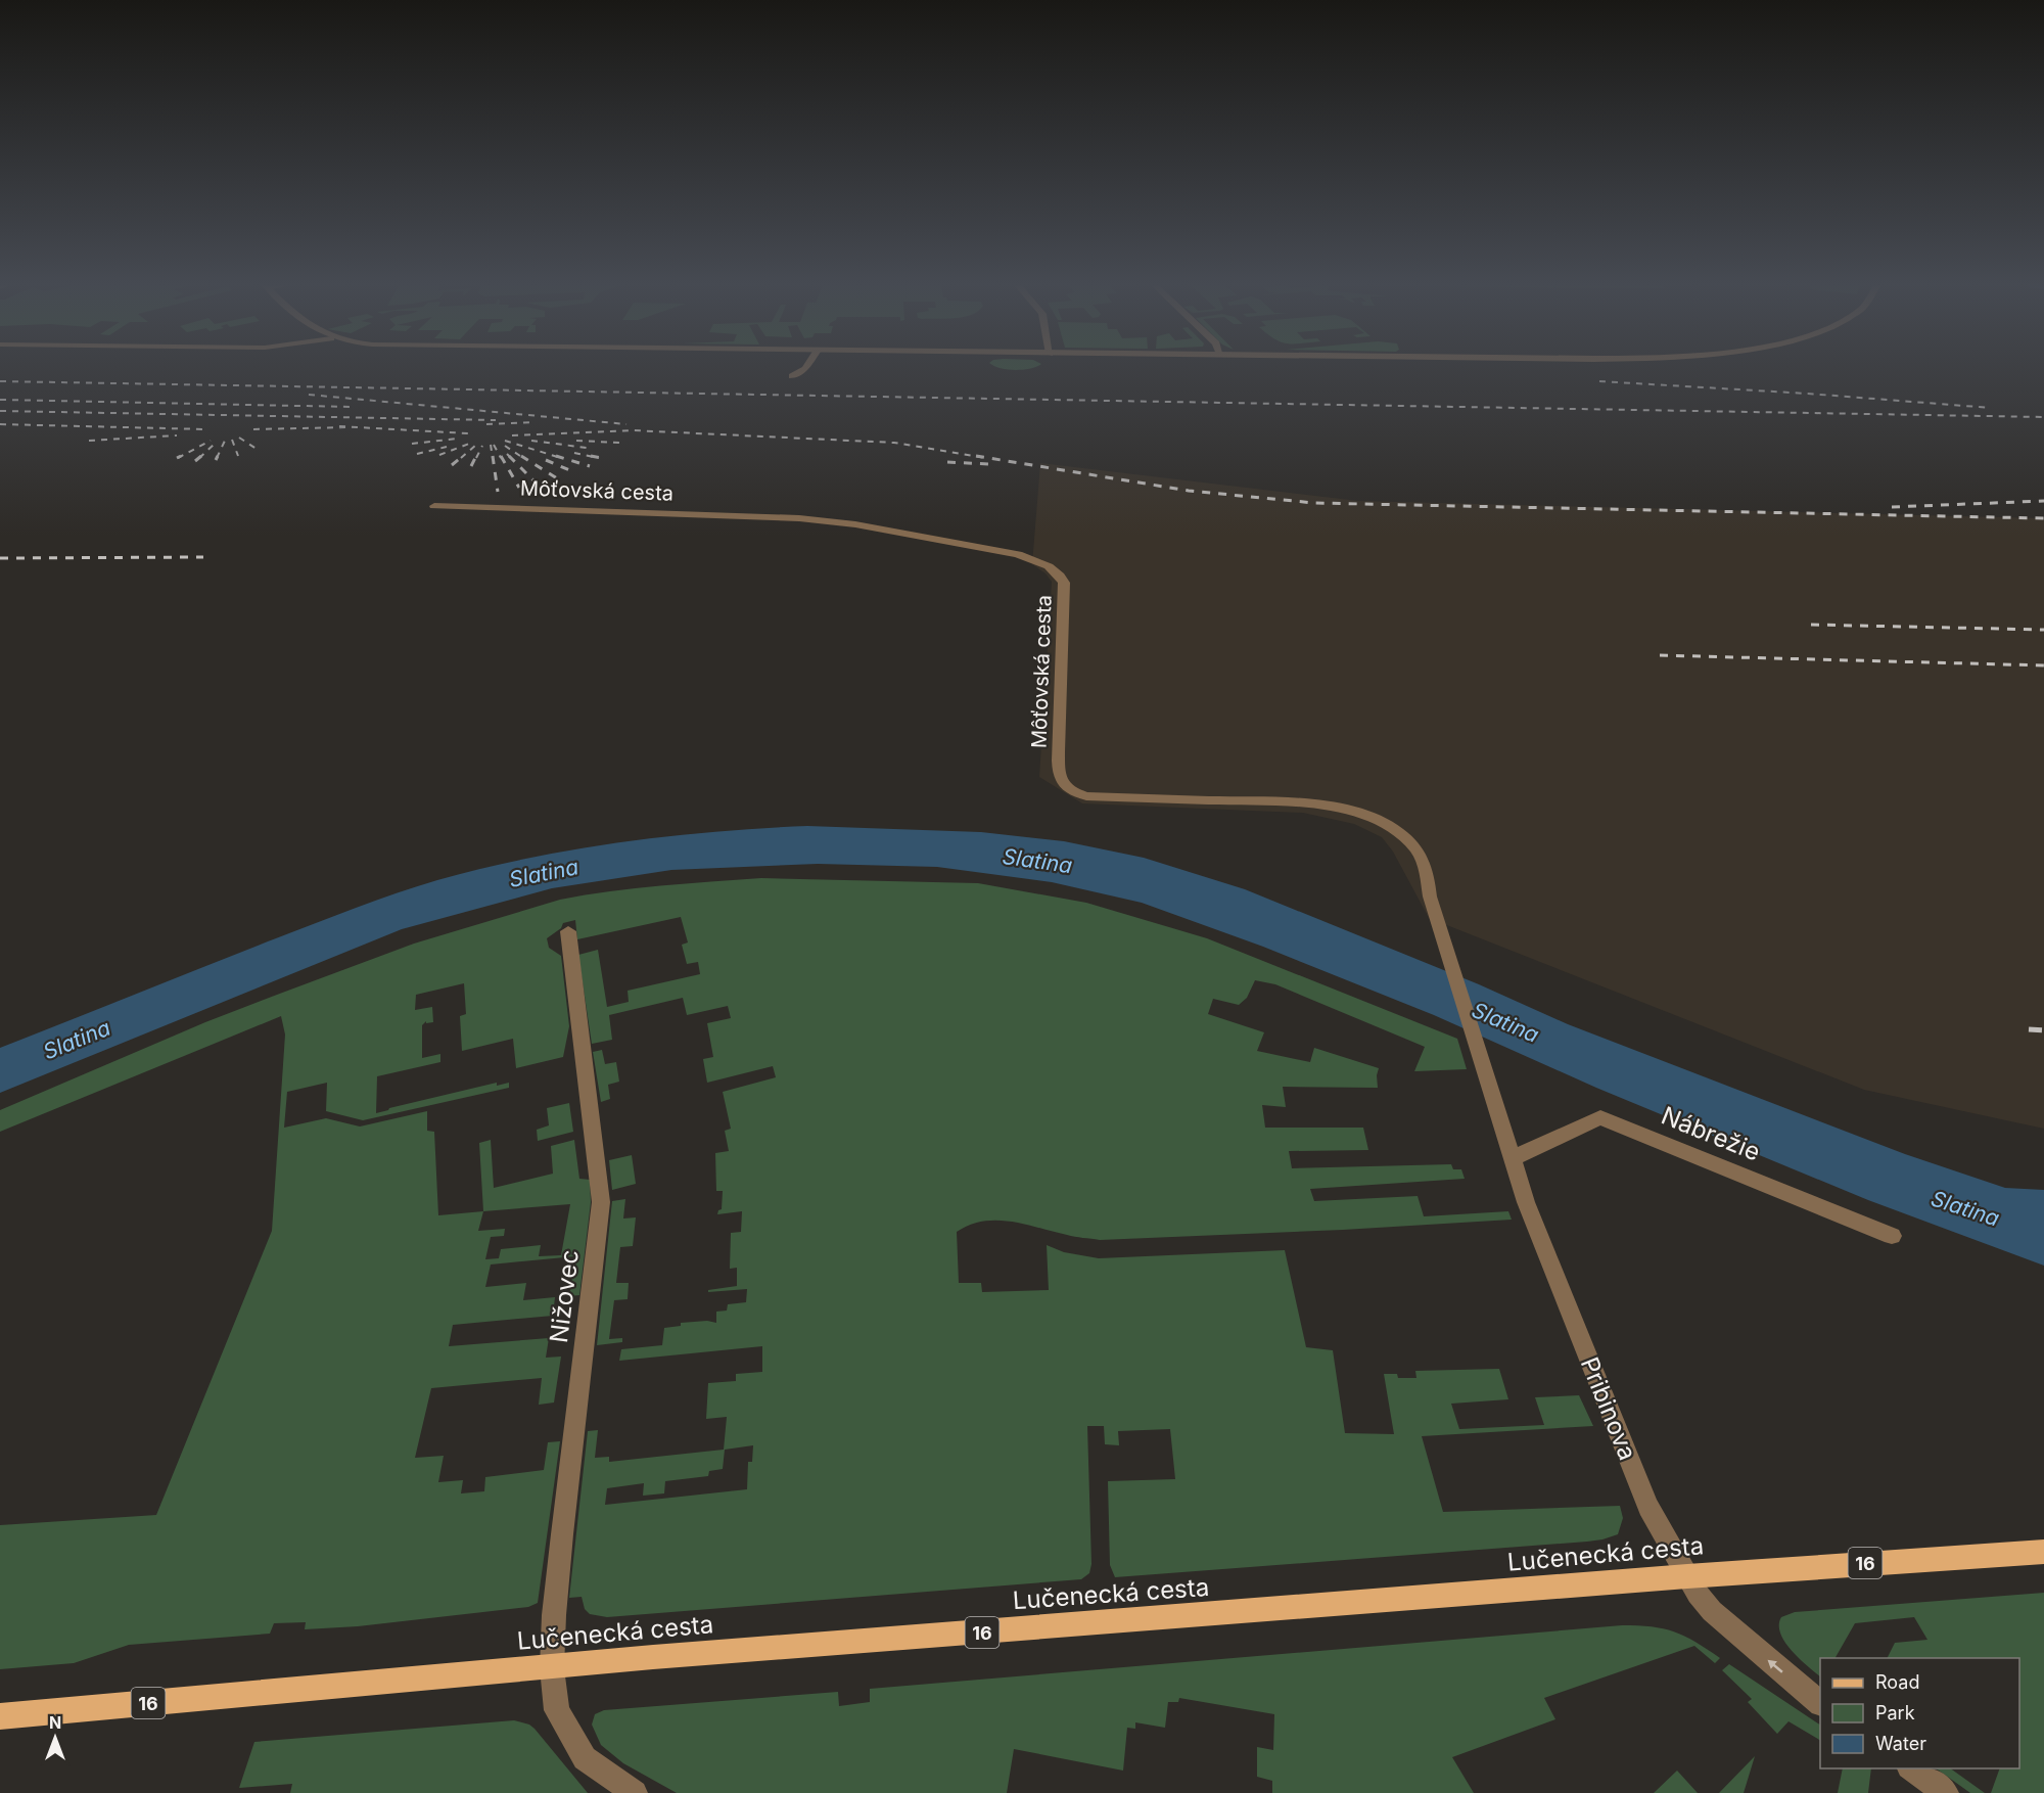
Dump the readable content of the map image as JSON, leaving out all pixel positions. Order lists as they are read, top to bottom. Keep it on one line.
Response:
{"streets":{"main road":["Lučenecká cesta","16"],"street":["Môťovská cesta","Nábrežie","Nižovec","Pribinova"]},"crossings":[["Môťovská cesta","Pribinova"],["Nábrežie","Pribinova"],["Nižovec","Lučenecká cesta"],["Pribinova","Lučenecká cesta"]],"water":["Slatina"],"legend":["Road","Park","Water"],"north":"top"}
